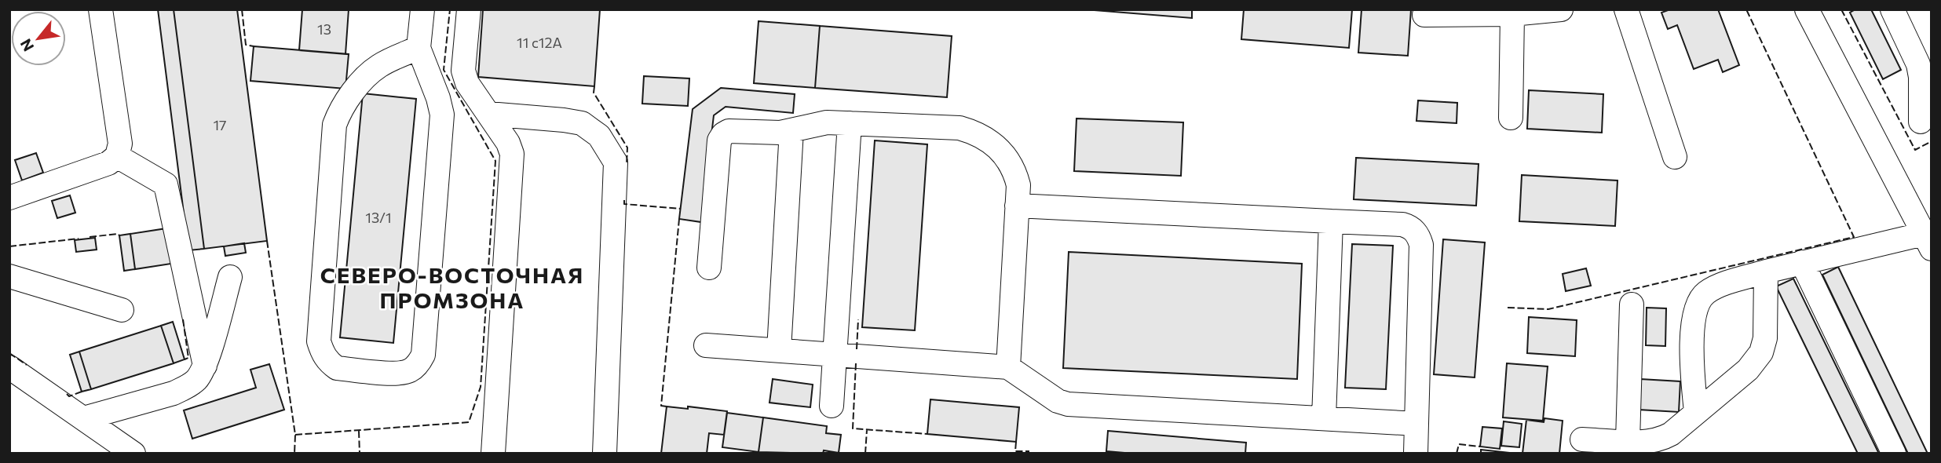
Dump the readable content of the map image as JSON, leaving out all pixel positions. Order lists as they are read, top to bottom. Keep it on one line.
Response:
{"districts":["СЕВЕРО-ВОСТОЧНАЯ ПРОМЗОНА"],"house_numbers":["13","11 с12А","17","13/1"],"north":"bottom left"}
